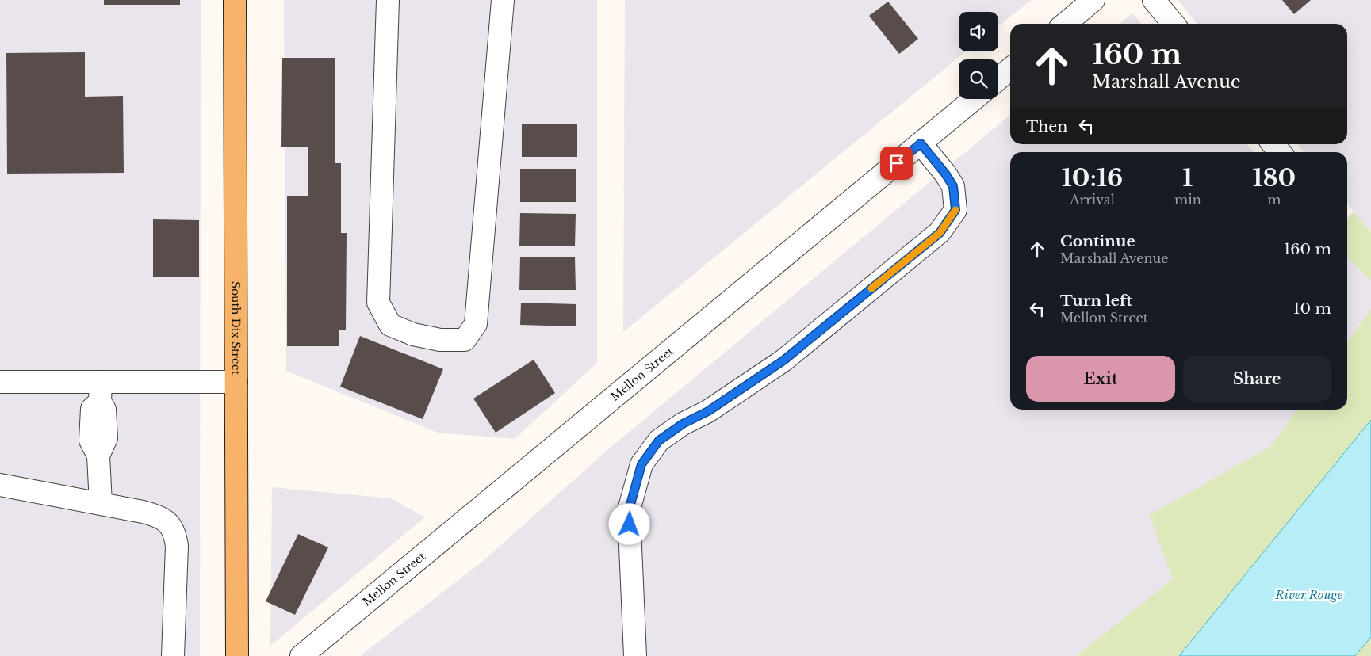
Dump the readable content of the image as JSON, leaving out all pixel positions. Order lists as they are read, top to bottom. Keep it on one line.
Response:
{"streets":{"main road":["South Dix Street"],"street":["Mellon Street"]},"water":["River Rouge"],"page":{"turn":["160 m","Marshall Avenue"],"then":"Then","eta":["10:16","Arrival","1","min","180","m"],"list":[{"name":"Continue","note":"Marshall Avenue","value":"160 m"},{"name":"Turn left","note":"Mellon Street","value":"10 m"}],"buttons":["Exit","Share"]}}
